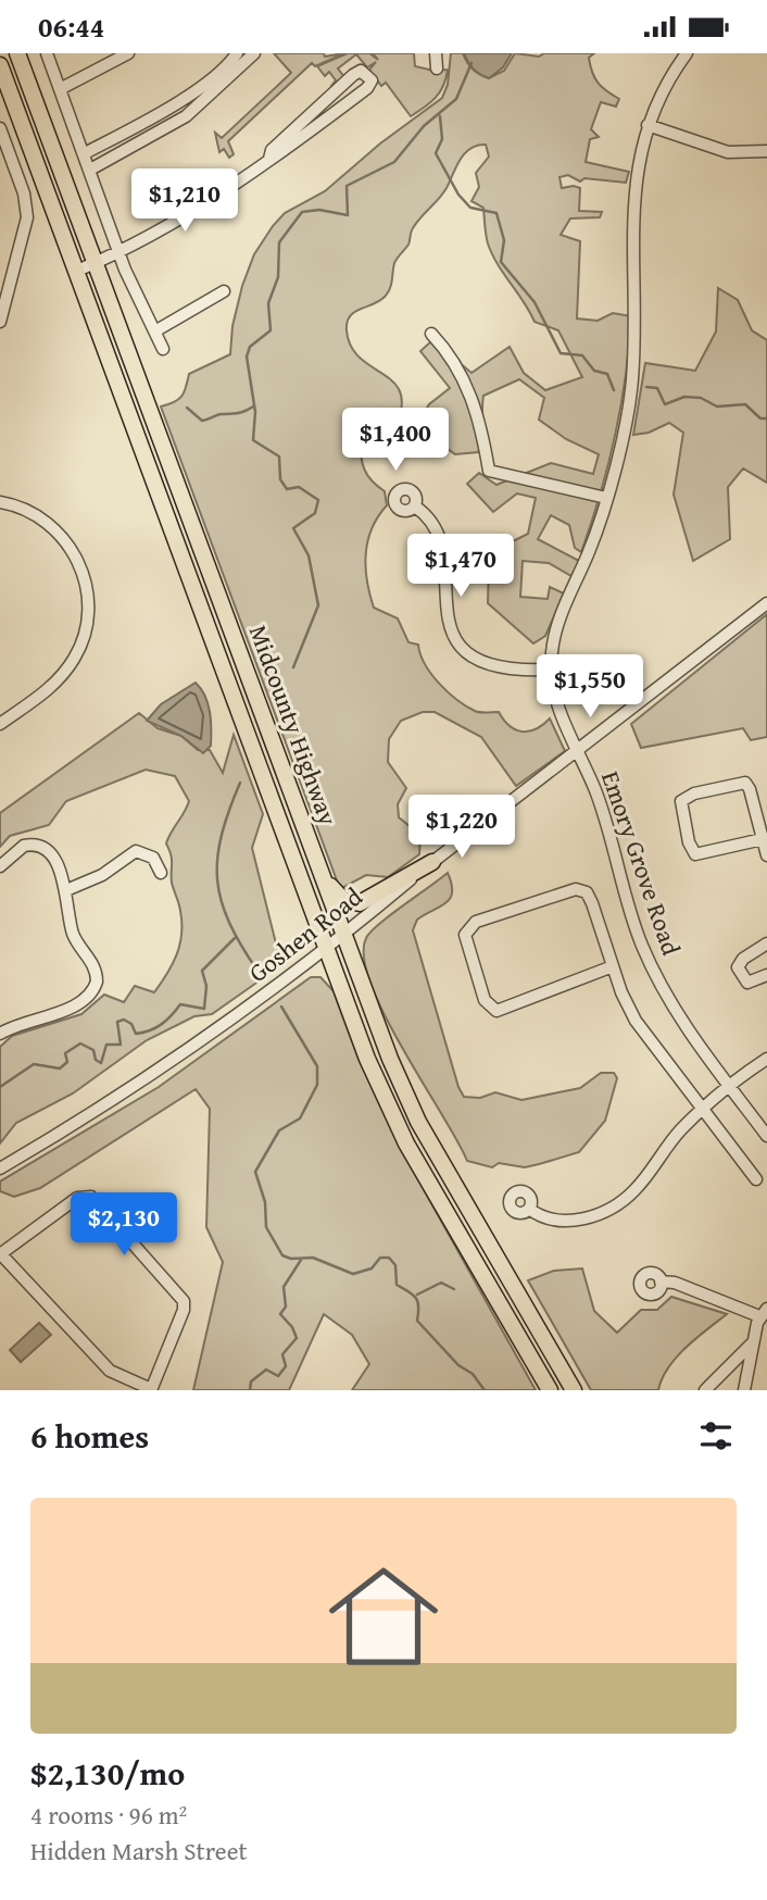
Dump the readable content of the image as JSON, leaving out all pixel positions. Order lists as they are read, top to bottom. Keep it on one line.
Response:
{"streets":{"main road":["Midcounty Highway"],"street":["Emory Grove Road","Goshen Road"]},"crossings":[["Midcounty Highway","Goshen Road"],["Emory Grove Road","Goshen Road"]],"page":{"status":"06:44","price":["$1,210","$1,400","$1,470","$1,550","$1,220","$2,130"],"heading":"6 homes","list":[{"name":"$2,130/mo","note":"4 rooms · 96 m² · Hidden Marsh Street"}]}}
